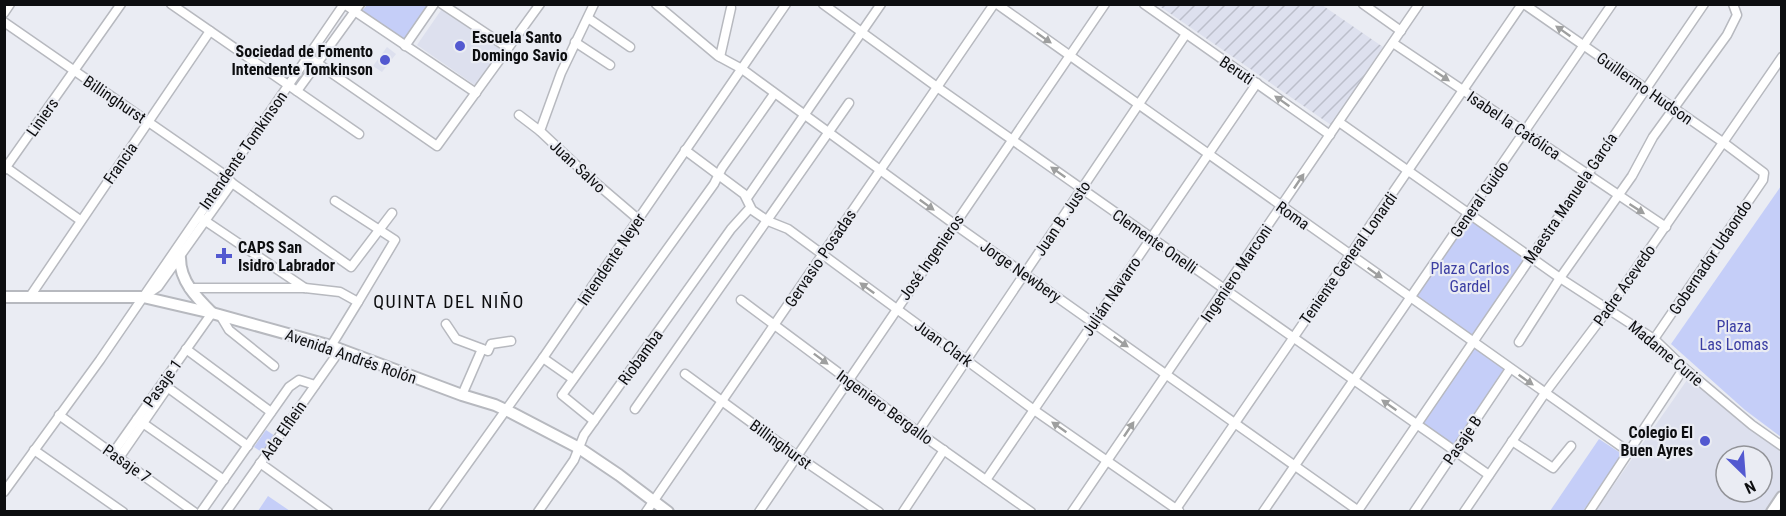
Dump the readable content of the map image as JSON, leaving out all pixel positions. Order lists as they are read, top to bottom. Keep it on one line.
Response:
{"streets":{"main road":["Avenida Andrés Rolón"],"street":["Beruti","Guillermo Hudson","Billinghurst","Liniers","Isabel la Católica","Intendente Tomkinson","Francia","Juan Salvo","Maestra Manuela García","General Guido","Roma","Juan B. Justo","Clemente Onelli","José Ingenieros","Gobernador Udaondo","Gervasio Posadas","Teniente General Lonardi","Intendente Neyer","Jorge Newbery","Ingeniero Marconi","Padre Acevedo","Julián Navarro","Juan Clark","Madame Curie","Riobamba","Pasaje 1","Ingeniero Bergallo","Ada Elflein","Pasaje B","Pasaje 7"]},"crossings":[["Beruti","Juan B. Justo"],["Beruti","Ingeniero Marconi"],["Beruti","Julián Navarro"],["Guillermo Hudson","Maestra Manuela García"],["Guillermo Hudson","General Guido"],["Guillermo Hudson","Gobernador Udaondo"],["Guillermo Hudson","Teniente General Lonardi"],["Guillermo Hudson","Padre Acevedo"],["Billinghurst","Liniers"],["Billinghurst","Intendente Tomkinson"],["Billinghurst","Francia"],["Billinghurst","José Ingenieros"],["Billinghurst","Gervasio Posadas"],["Billinghurst","Ada Elflein"],["Isabel la Católica","Maestra Manuela García"],["Isabel la Católica","General Guido"],["Isabel la Católica","Teniente General Lonardi"],["Isabel la Católica","Ingeniero Marconi"],["Isabel la Católica","Padre Acevedo"],["Intendente Tomkinson","Avenida Andrés Rolón"],["Intendente Tomkinson","Pasaje 7"],["Francia","Avenida Andrés Rolón"],["Juan Salvo","Intendente Neyer"],["Maestra Manuela García","Roma"],["Maestra Manuela García","Clemente Onelli"],["Maestra Manuela García","Jorge Newbery"],["Maestra Manuela García","Madame Curie"],["General Guido","Roma"],["General Guido","Clemente Onelli"],["General Guido","Jorge Newbery"],["General Guido","Madame Curie"],["Roma","Juan B. Justo"],["Roma","José Ingenieros"],["Roma","Gervasio Posadas"],["Roma","Teniente General Lonardi"],["Roma","Ingeniero Marconi"],["Roma","Padre Acevedo"],["Roma","Julián Navarro"],["Roma","Pasaje B"],["Juan B. Justo","Clemente Onelli"],["Juan B. Justo","Jorge Newbery"],["Juan B. Justo","Juan Clark"],["Juan B. Justo","Ingeniero Bergallo"],["Clemente Onelli","José Ingenieros"],["Clemente Onelli","Gervasio Posadas"],["Clemente Onelli","Teniente General Lonardi"],["Clemente Onelli","Ingeniero Marconi"],["Clemente Onelli","Padre Acevedo"],["Clemente Onelli","Julián Navarro"],["Clemente Onelli","Pasaje B"],["José Ingenieros","Jorge Newbery"],["José Ingenieros","Juan Clark"],["José Ingenieros","Ingeniero Bergallo"],["Gobernador Udaondo","Madame Curie"],["Gervasio Posadas","Jorge Newbery"],["Gervasio Posadas","Juan Clark"],["Gervasio Posadas","Avenida Andrés Rolón"],["Gervasio Posadas","Ingeniero Bergallo"],["Teniente General Lonardi","Jorge Newbery"],["Teniente General Lonardi","Juan Clark"],["Teniente General Lonardi","Madame Curie"],["Intendente Neyer","Jorge Newbery"],["Intendente Neyer","Avenida Andrés Rolón"],["Jorge Newbery","Ingeniero Marconi"],["Jorge Newbery","Julián Navarro"],["Ingeniero Marconi","Juan Clark"],["Ingeniero Marconi","Madame Curie"],["Padre Acevedo","Madame Curie"],["Julián Navarro","Juan Clark"],["Julián Navarro","Ingeniero Bergallo"],["Juan Clark","Riobamba"],["Avenida Andrés Rolón","Riobamba"],["Avenida Andrés Rolón","Pasaje 1"],["Avenida Andrés Rolón","Ada Elflein"],["Pasaje 1","Pasaje 7"]],"one_way":["Beruti","Isabel la Católica"],"districts":["QUINTA DEL NIÑO"],"parks":["Plaza Carlos Gardel","Plaza Las Lomas"],"places":{"other":["Escuela Santo Domingo Savio","Sociedad de Fomento Intendente Tomkinson","Colegio El Buen Ayres"],"health":["CAPS San Isidro Labrador"]},"north":"bottom right"}
